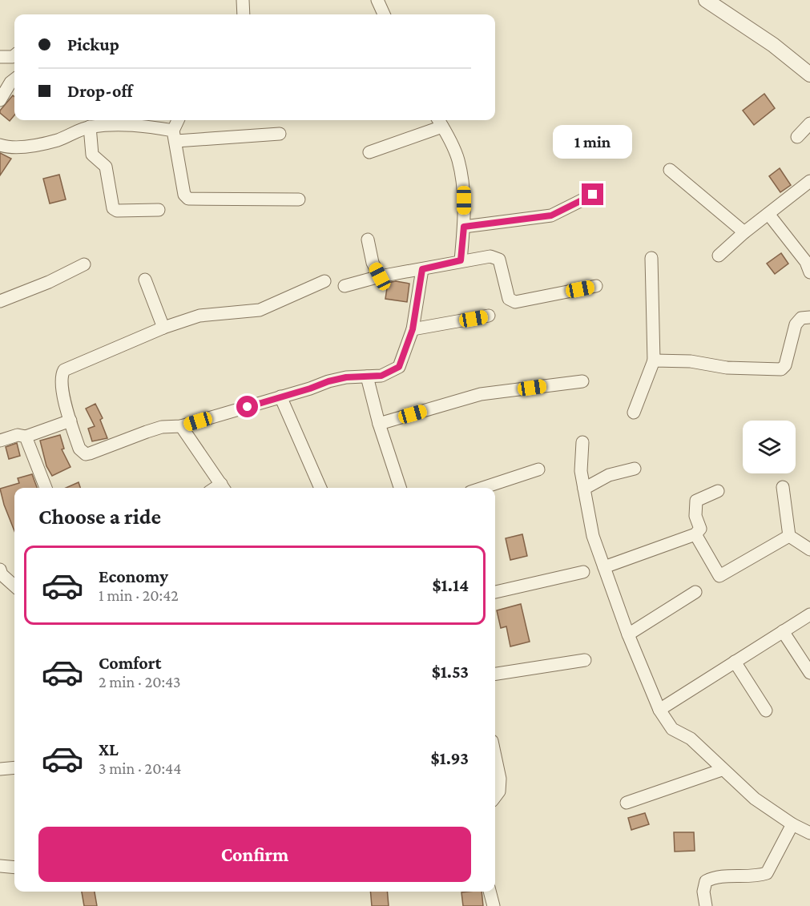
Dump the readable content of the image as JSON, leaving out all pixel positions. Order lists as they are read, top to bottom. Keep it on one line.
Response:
{"page":{"banner":["Pickup","Drop-off"],"bubble":"1 min","heading":"Choose a ride","list":[{"name":"Economy","note":"1 min · 20:42","value":"$1.14"},{"name":"Comfort","note":"2 min · 20:43","value":"$1.53"},{"name":"XL","note":"3 min · 20:44","value":"$1.93"}],"buttons":"Confirm"}}
